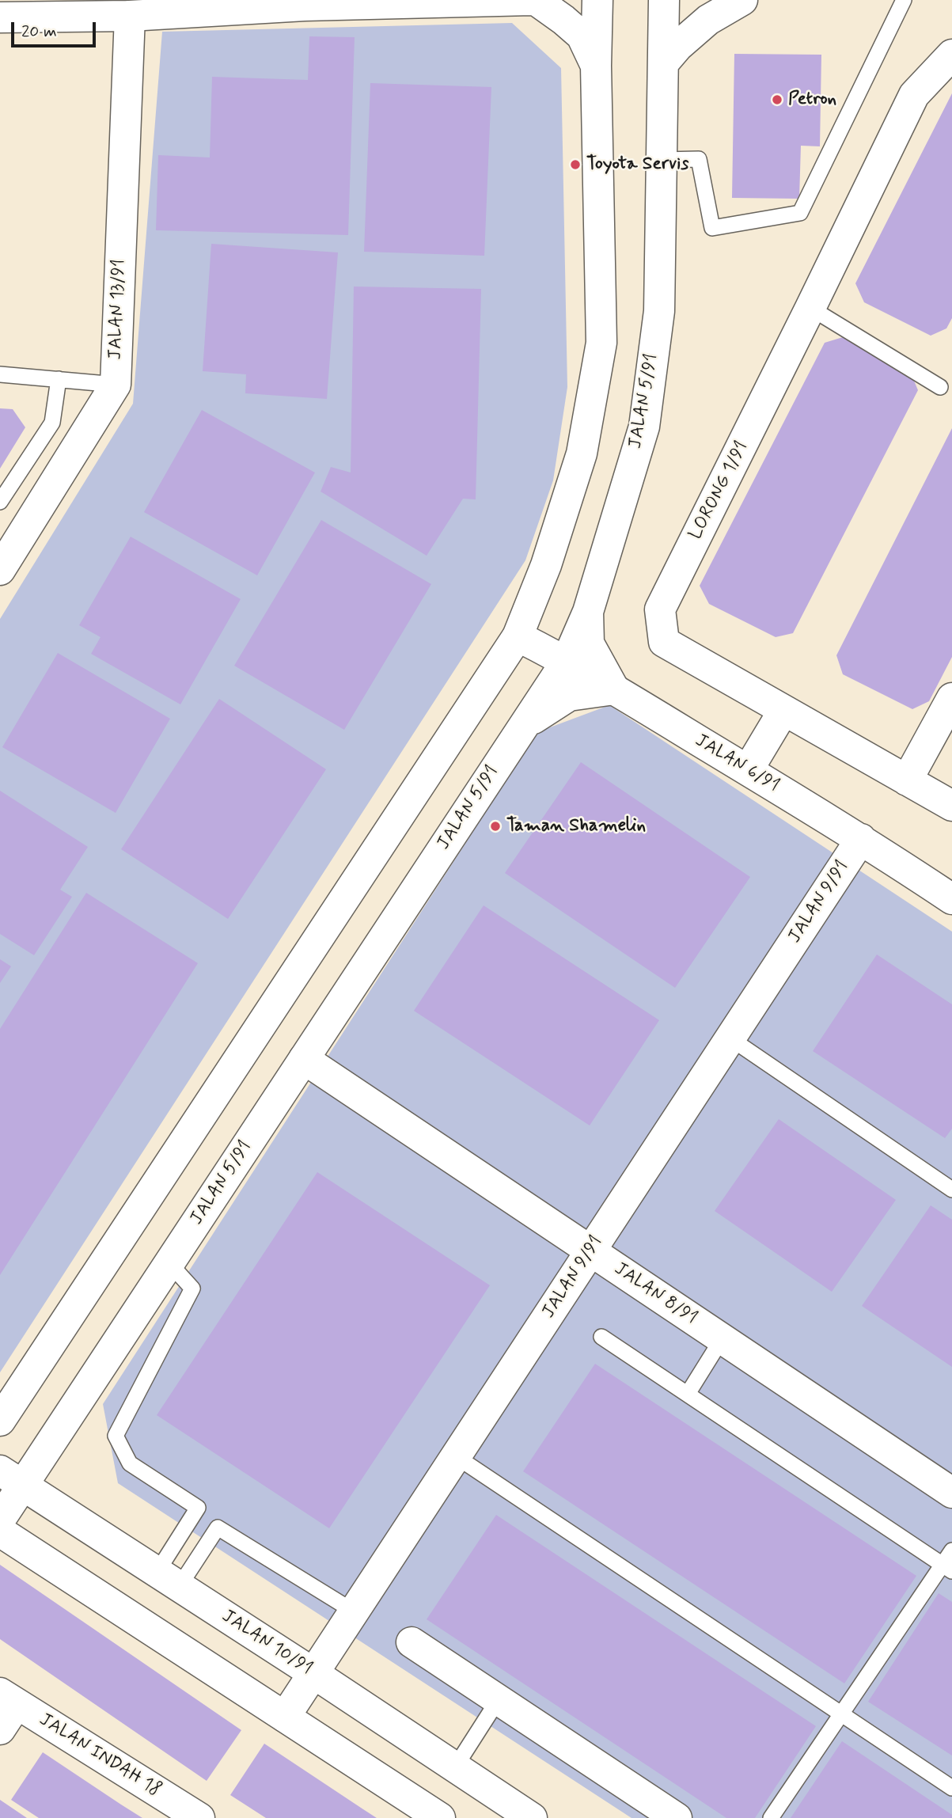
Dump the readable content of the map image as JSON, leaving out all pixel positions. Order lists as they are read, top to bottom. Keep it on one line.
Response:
{"streets":{"street":["JALAN 13/91","JALAN 5/91","LORONG 1/91","JALAN 6/91","JALAN 9/91","JALAN 8/91","JALAN 10/91","JALAN INDAH 18"]},"crossings":[["JALAN 5/91","JALAN 6/91"],["JALAN 5/91","JALAN 8/91"],["JALAN 5/91","JALAN 10/91"],["JALAN 6/91","JALAN 9/91"],["JALAN 9/91","JALAN 8/91"],["JALAN 9/91","JALAN 10/91"]],"places":["Petron","Toyota Servis","Taman Shamelin"],"scale_bar":"20 m"}
